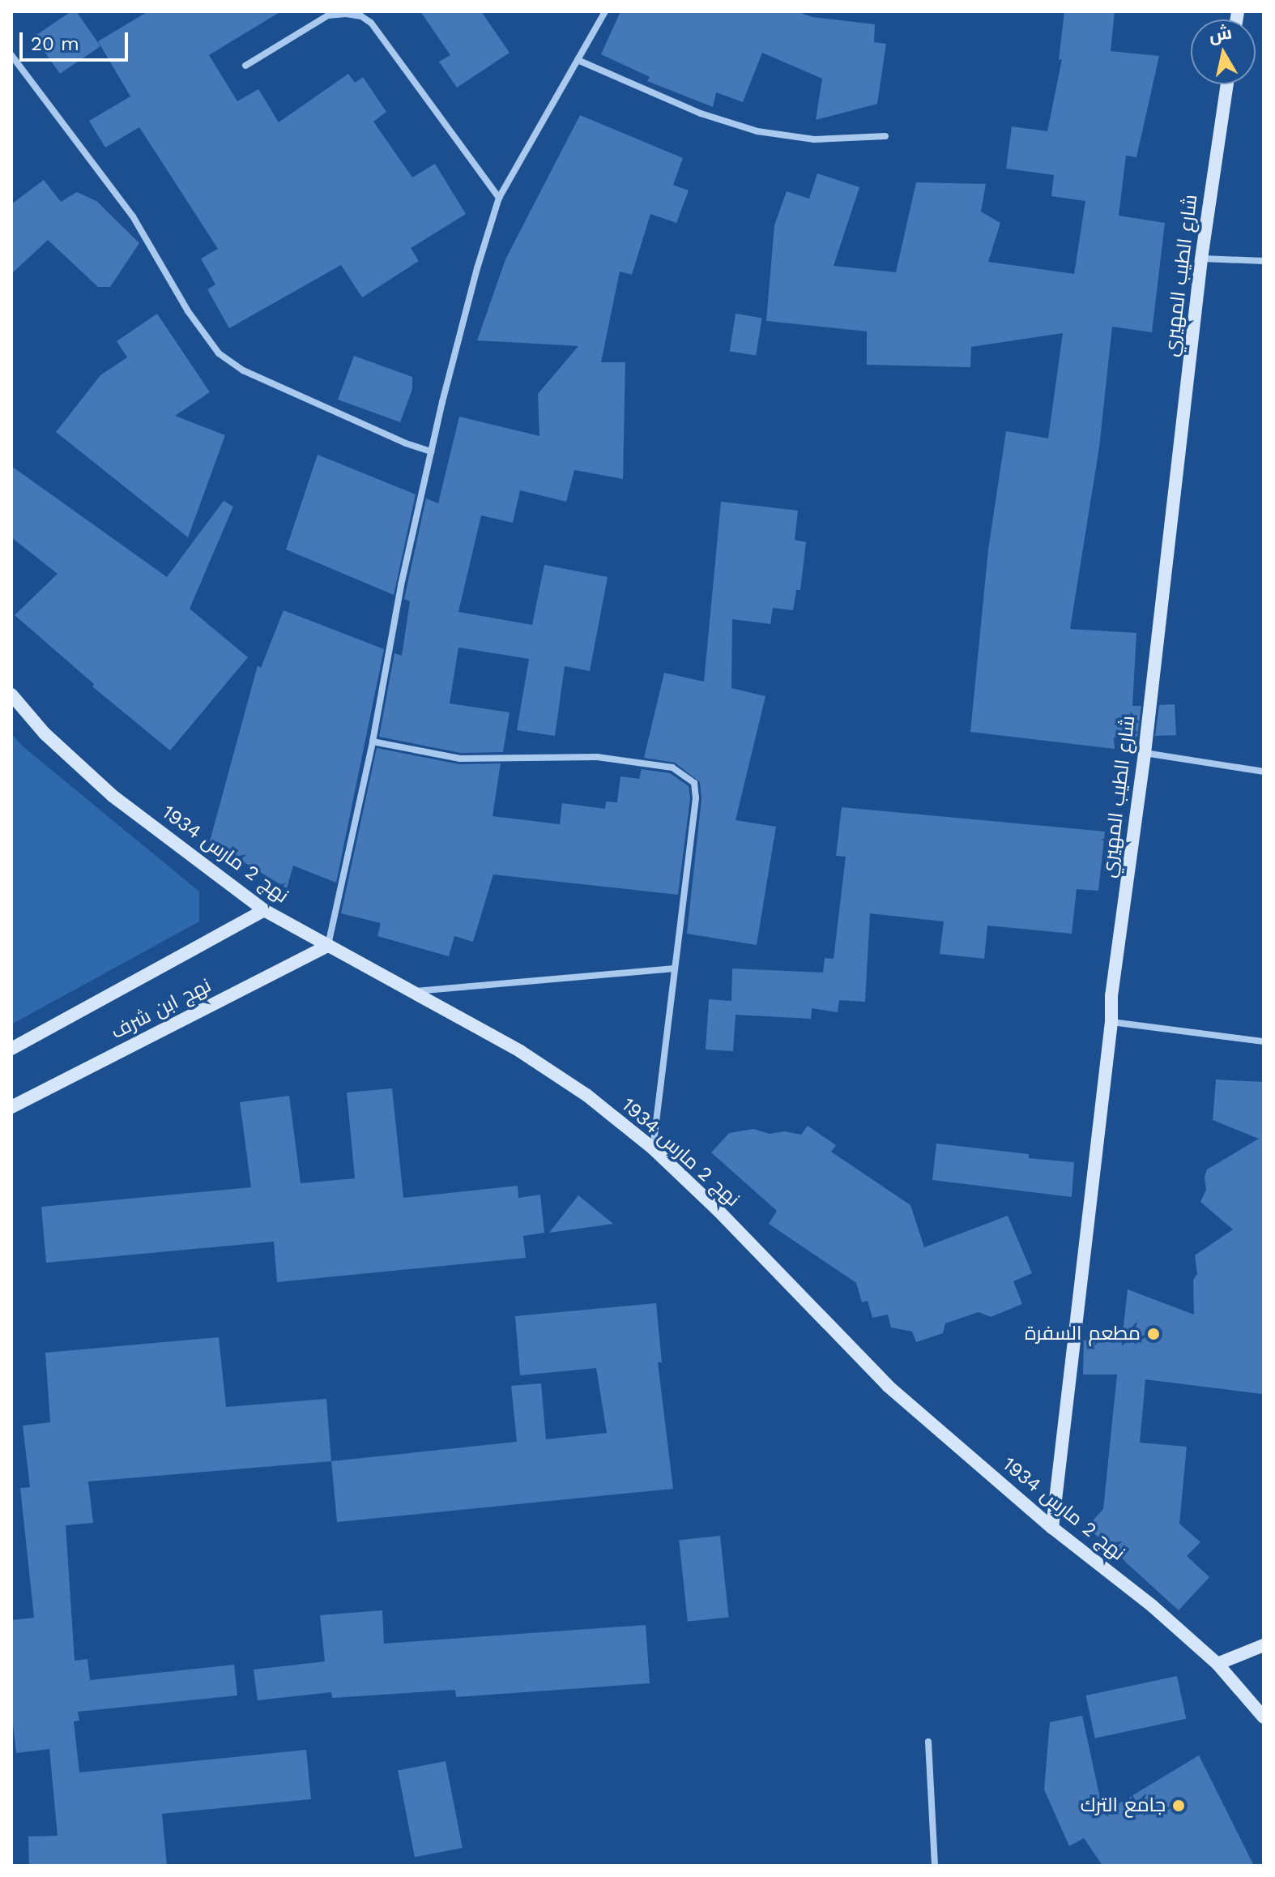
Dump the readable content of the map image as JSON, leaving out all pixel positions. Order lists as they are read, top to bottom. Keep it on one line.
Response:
{"streets":{"street":["شارع الطيب المهيري","نهج 2 مارس 1934","نهج ابن شرف"]},"crossings":[["شارع الطيب المهيري","نهج 2 مارس 1934"],["نهج 2 مارس 1934","نهج ابن شرف"]],"places":["مطعم السفرة","جامع الترك"],"scale_bar":"20 m","north":"top"}
